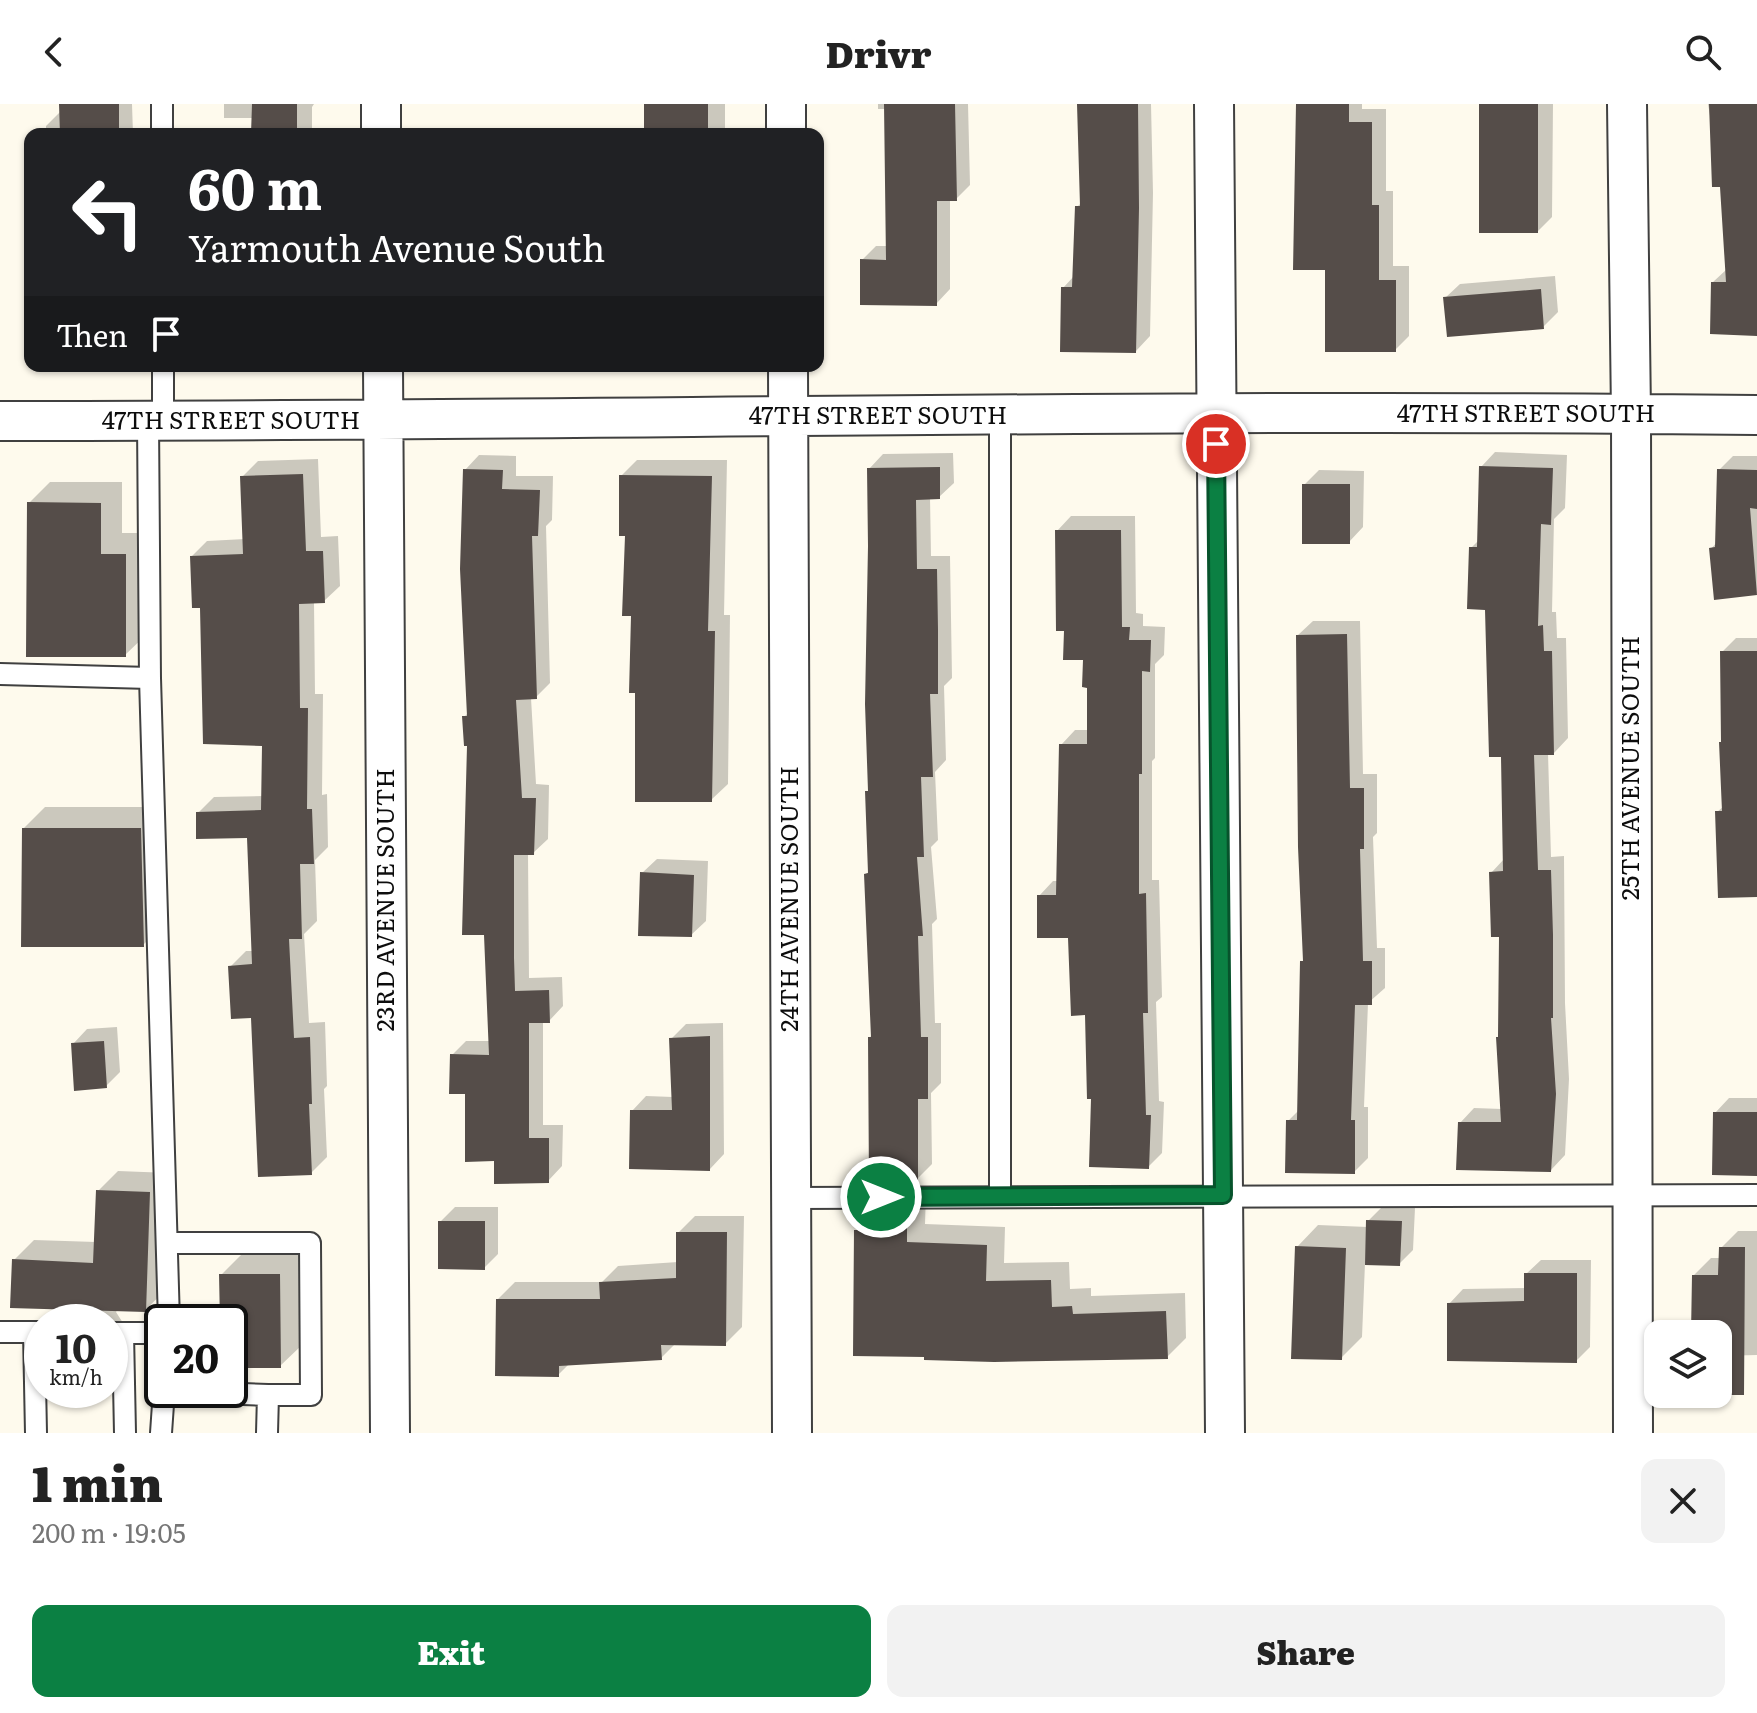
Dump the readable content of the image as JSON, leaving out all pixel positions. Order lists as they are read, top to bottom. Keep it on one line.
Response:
{"streets":{"street":["47TH STREET SOUTH","25TH AVENUE SOUTH","24TH AVENUE SOUTH","23RD AVENUE SOUTH"]},"crossings":[["47TH STREET SOUTH","25TH AVENUE SOUTH"],["47TH STREET SOUTH","24TH AVENUE SOUTH"],["47TH STREET SOUTH","23RD AVENUE SOUTH"]],"page":{"header":"Drivr","turn":["60 m","Yarmouth Avenue South"],"then":"Then","speed":"10 km/h","limit":"20","heading":["1 min","200 m · 19:05"],"buttons":["Exit","Share"]}}
